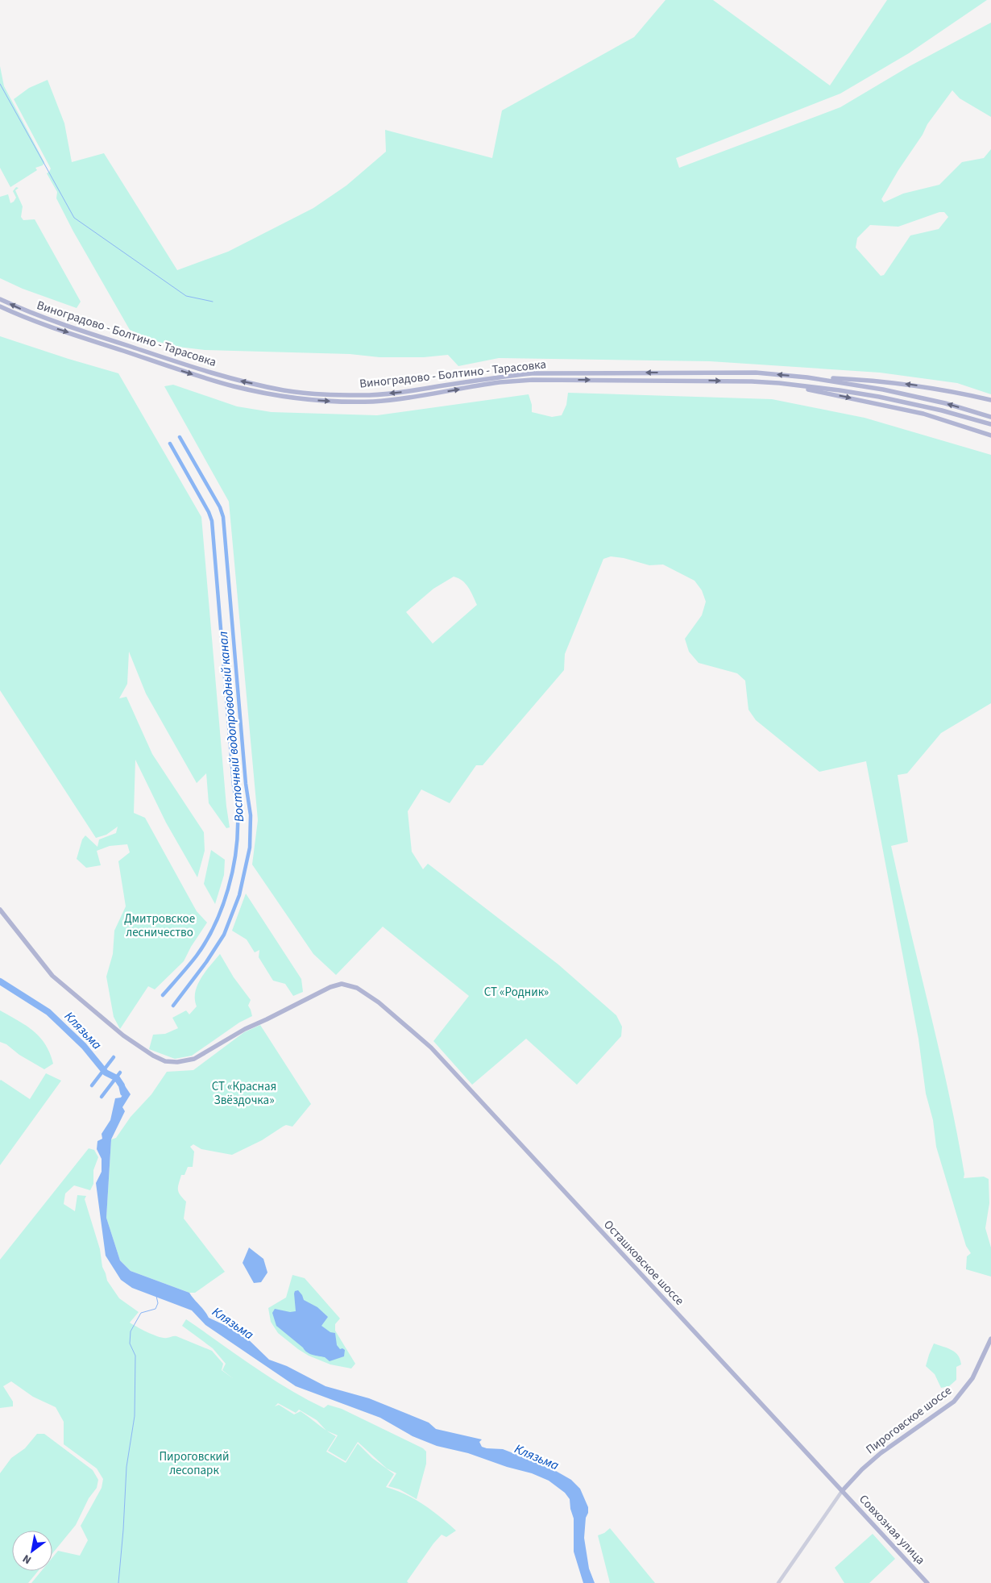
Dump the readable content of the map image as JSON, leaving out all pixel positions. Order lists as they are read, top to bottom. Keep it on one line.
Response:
{"streets":{"main road":["Виноградово - Болтино - Тарасовка","Осташковское шоссе","Пироговское шоссе","Совхозная улица"]},"crossings":[["Осташковское шоссе","Пироговское шоссе"],["Осташковское шоссе","Совхозная улица"],["Пироговское шоссе","Совхозная улица"]],"water":["Восточный водопроводный канал","Клязьма"],"parks":["Дмитровское лесничество","СТ «Родник»","СТ «Красная Звёздочка»","Пироговский лесопарк"],"north":"bottom left"}
